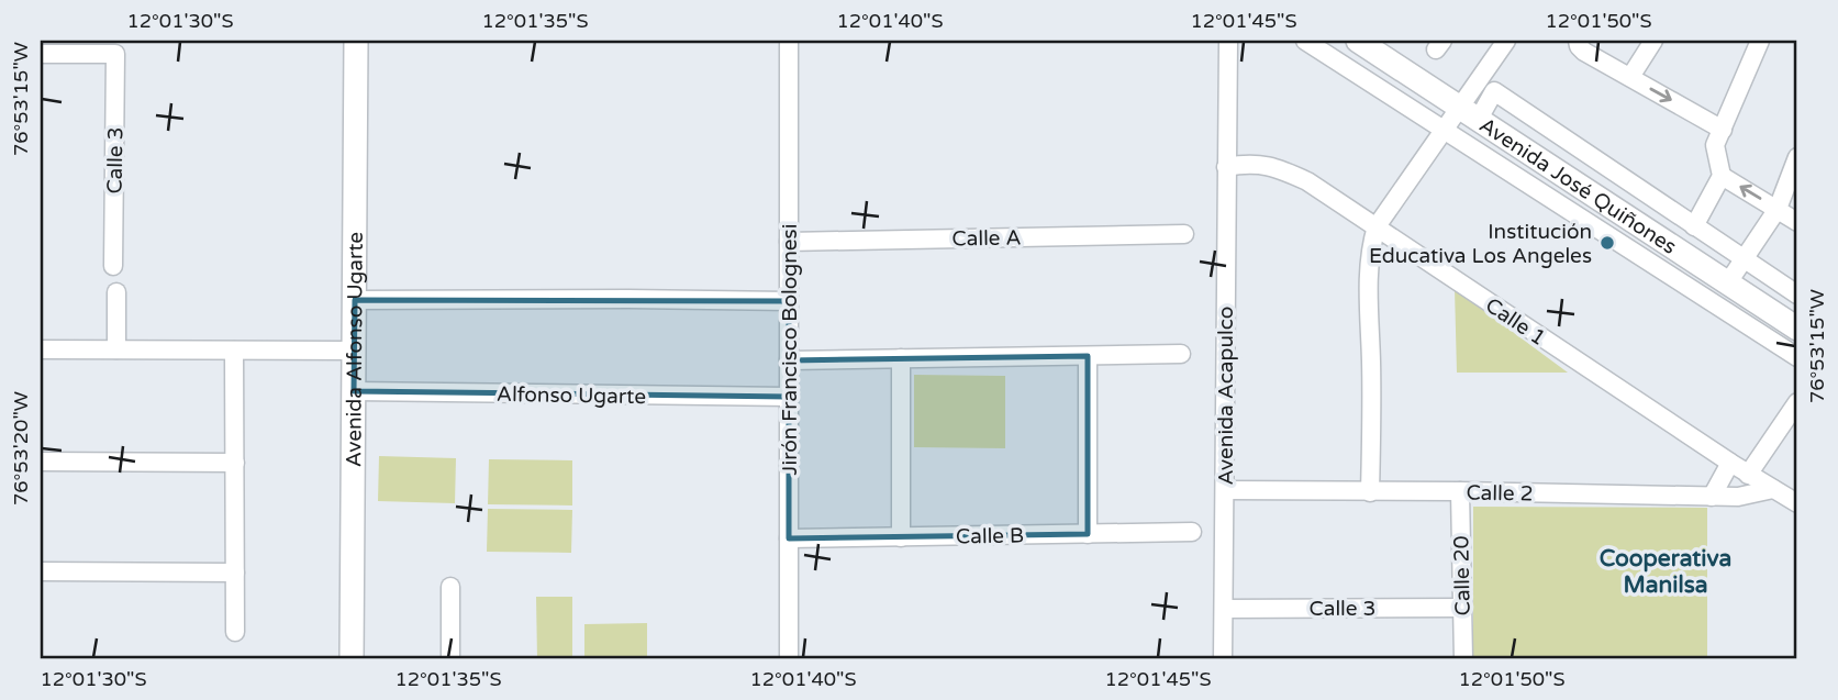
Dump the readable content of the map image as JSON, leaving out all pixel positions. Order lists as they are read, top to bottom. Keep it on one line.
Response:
{"streets":{"street":["Calle 3","Avenida José Quiñones","Calle A","Calle 1","Avenida Alfonso Ugarte","Jirón Francisco Bolognesi","Alfonso Ugarte","Avenida Acapulco","Calle 2","Calle B","Calle 20"]},"crossings":[["Calle 3","Avenida Acapulco"],["Calle 3","Calle 20"],["Calle A","Jirón Francisco Bolognesi"],["Calle 1","Avenida Acapulco"],["Calle 1","Calle 2"],["Avenida Alfonso Ugarte","Alfonso Ugarte"],["Jirón Francisco Bolognesi","Alfonso Ugarte"],["Jirón Francisco Bolognesi","Calle B"],["Avenida Acapulco","Calle 2"],["Calle 2","Calle 20"]],"districts":["Cooperativa Manilsa"],"places":["Institución Educativa Los Angeles"],"coordinates":["12°01'30\"S","12°01'35\"S","12°01'40\"S","12°01'45\"S","12°01'50\"S","76°53'15\"W","76°53'20\"W"]}
